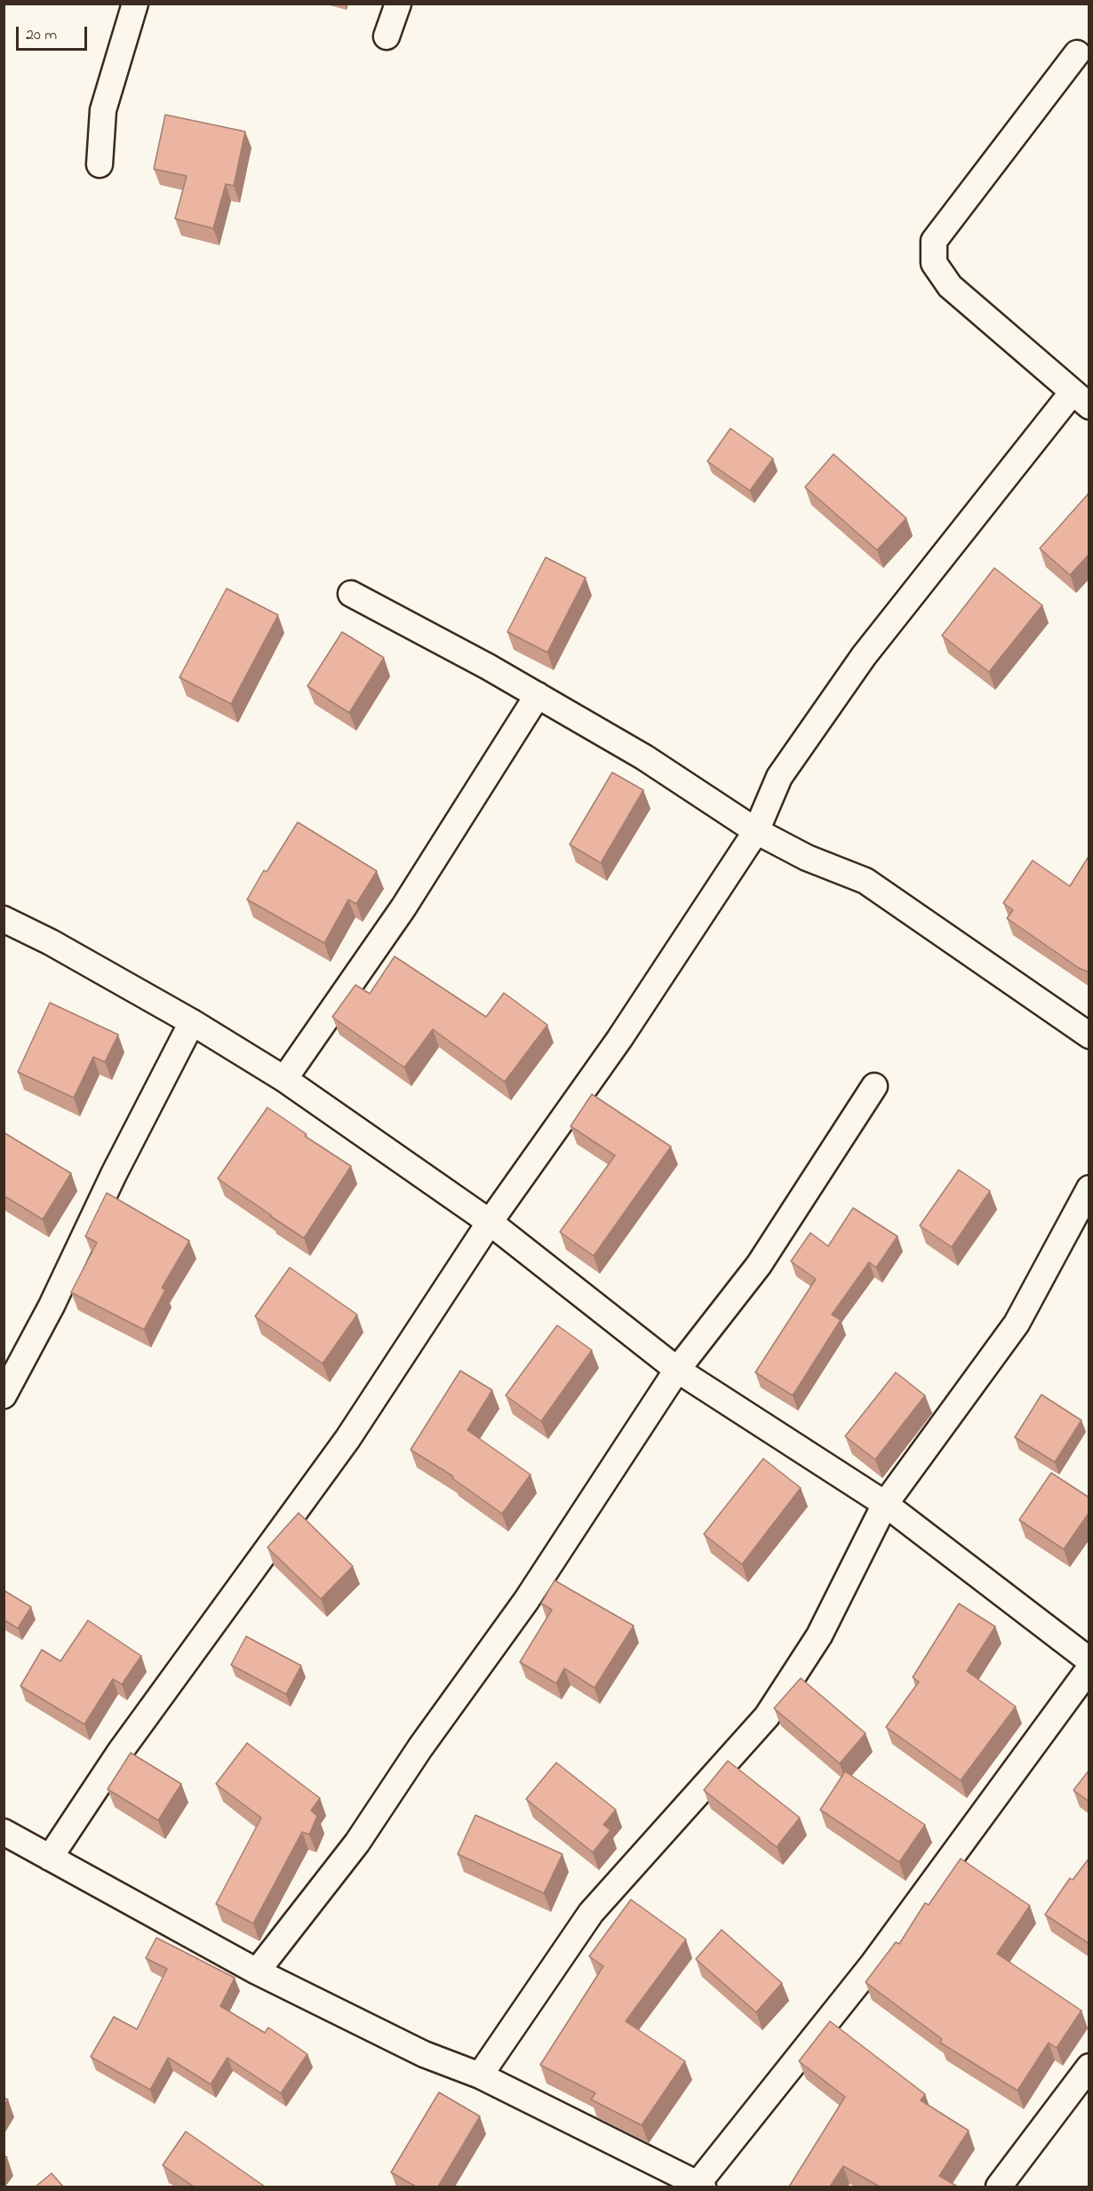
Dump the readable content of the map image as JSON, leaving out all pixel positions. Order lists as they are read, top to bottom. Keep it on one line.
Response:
{"scale_bar":"20 m"}
